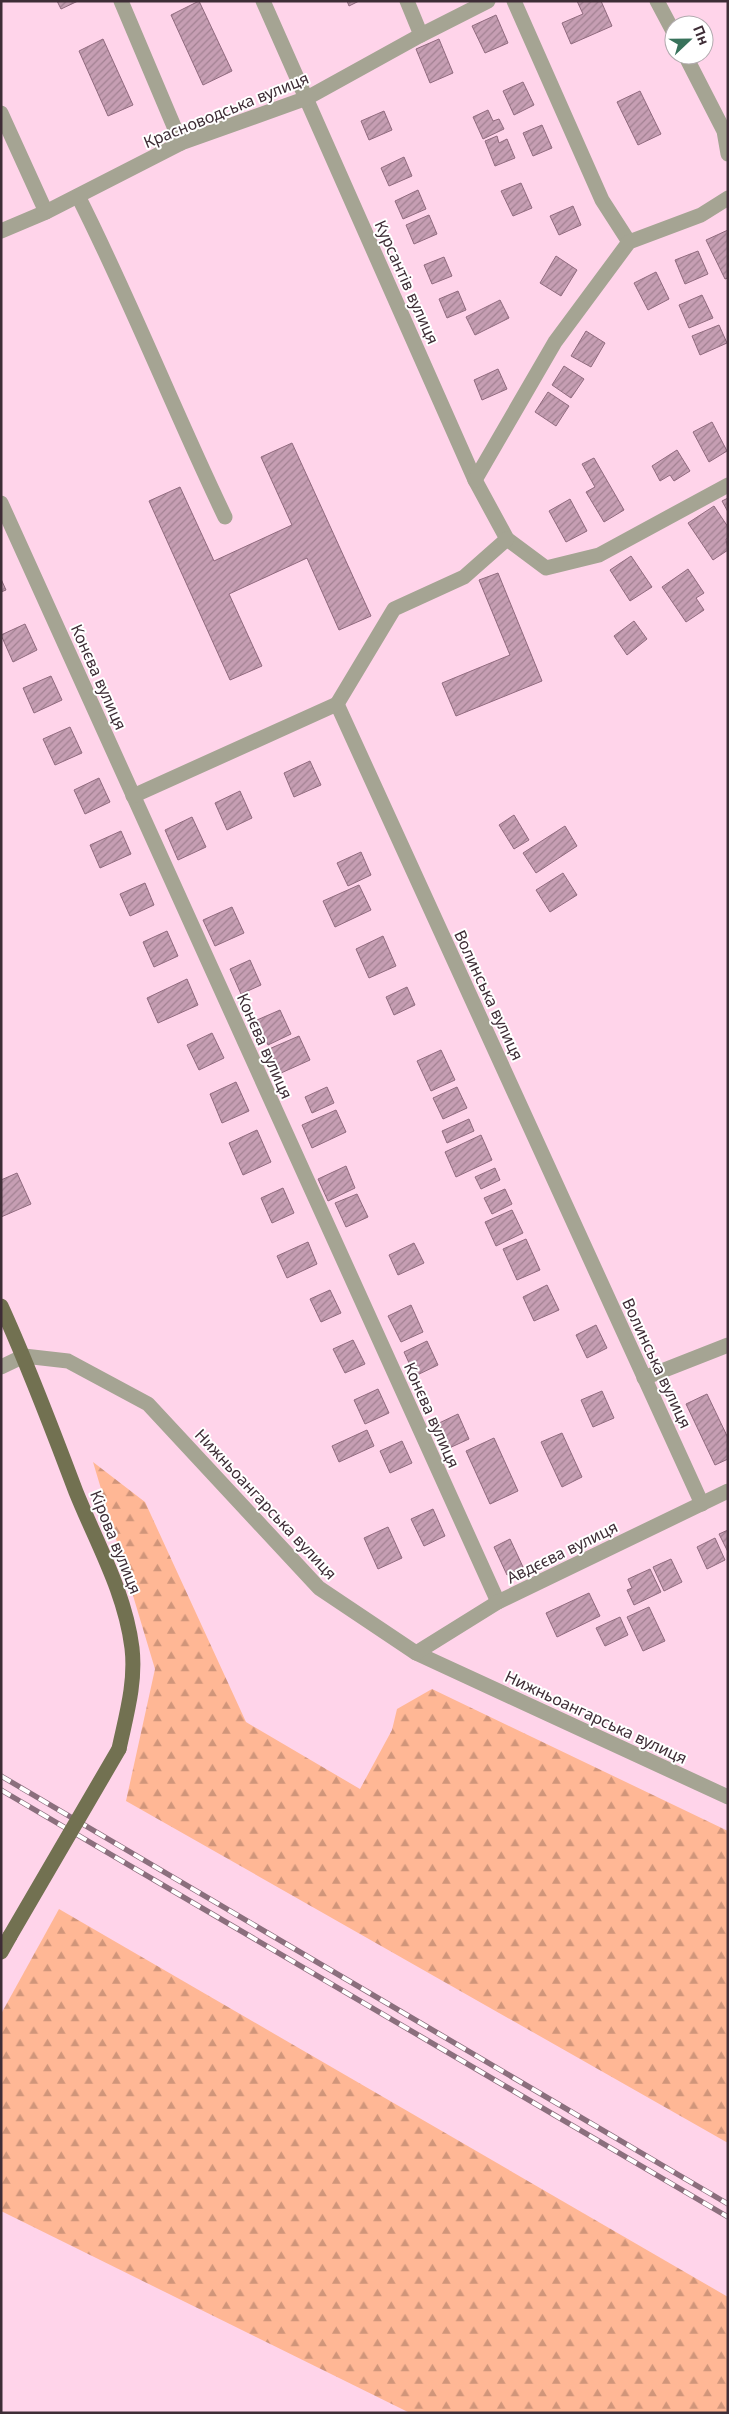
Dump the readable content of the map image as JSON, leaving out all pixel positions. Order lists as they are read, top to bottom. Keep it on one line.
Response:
{"streets":{"main road":["Кірова вулиця"],"street":["Красноводська вулиця","Курсантів вулиця","Конєва вулиця","Волинська вулиця","Нижньоангарська вулиця","Авдєєва вулиця"]},"crossings":[["Красноводська вулиця","Курсантів вулиця"],["Конєва вулиця","Авдєєва вулиця"],["Волинська вулиця","Авдєєва вулиця"],["Нижньоангарська вулиця","Кірова вулиця"],["Нижньоангарська вулиця","Авдєєва вулиця"]],"north":"right"}
